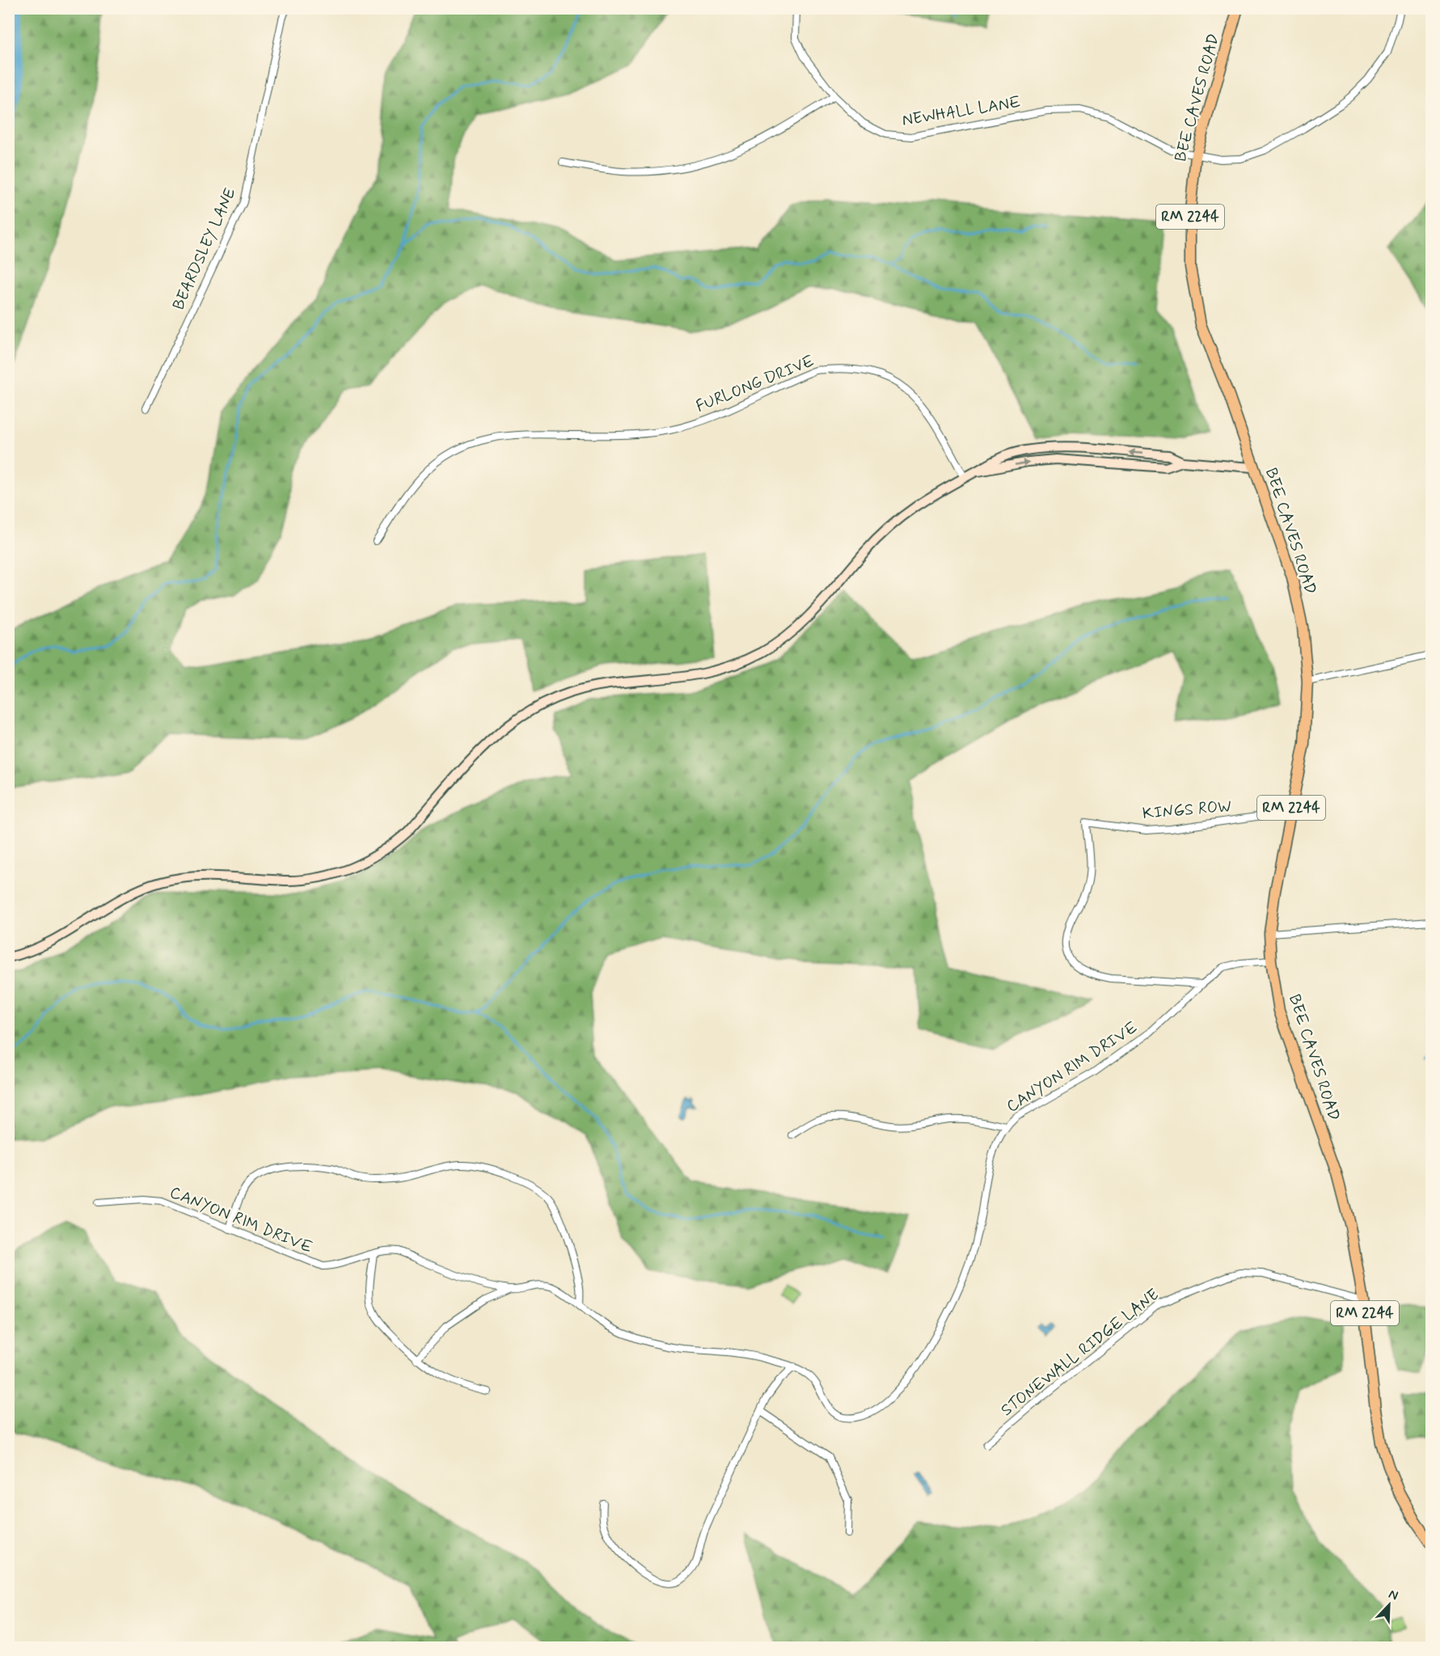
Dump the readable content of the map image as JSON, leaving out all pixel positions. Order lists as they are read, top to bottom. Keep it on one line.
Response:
{"streets":{"main road":["BEE CAVES ROAD","RM 2244"],"street":["NEWHALL LANE","BEARDSLEY LANE","FURLONG DRIVE","KINGS ROW","CANYON RIM DRIVE","STONEWALL RIDGE LANE"]},"crossings":[["BEE CAVES ROAD","NEWHALL LANE"],["BEE CAVES ROAD","KINGS ROW"],["BEE CAVES ROAD","CANYON RIM DRIVE"],["BEE CAVES ROAD","STONEWALL RIDGE LANE"],["KINGS ROW","CANYON RIM DRIVE"]],"north":"top right"}
